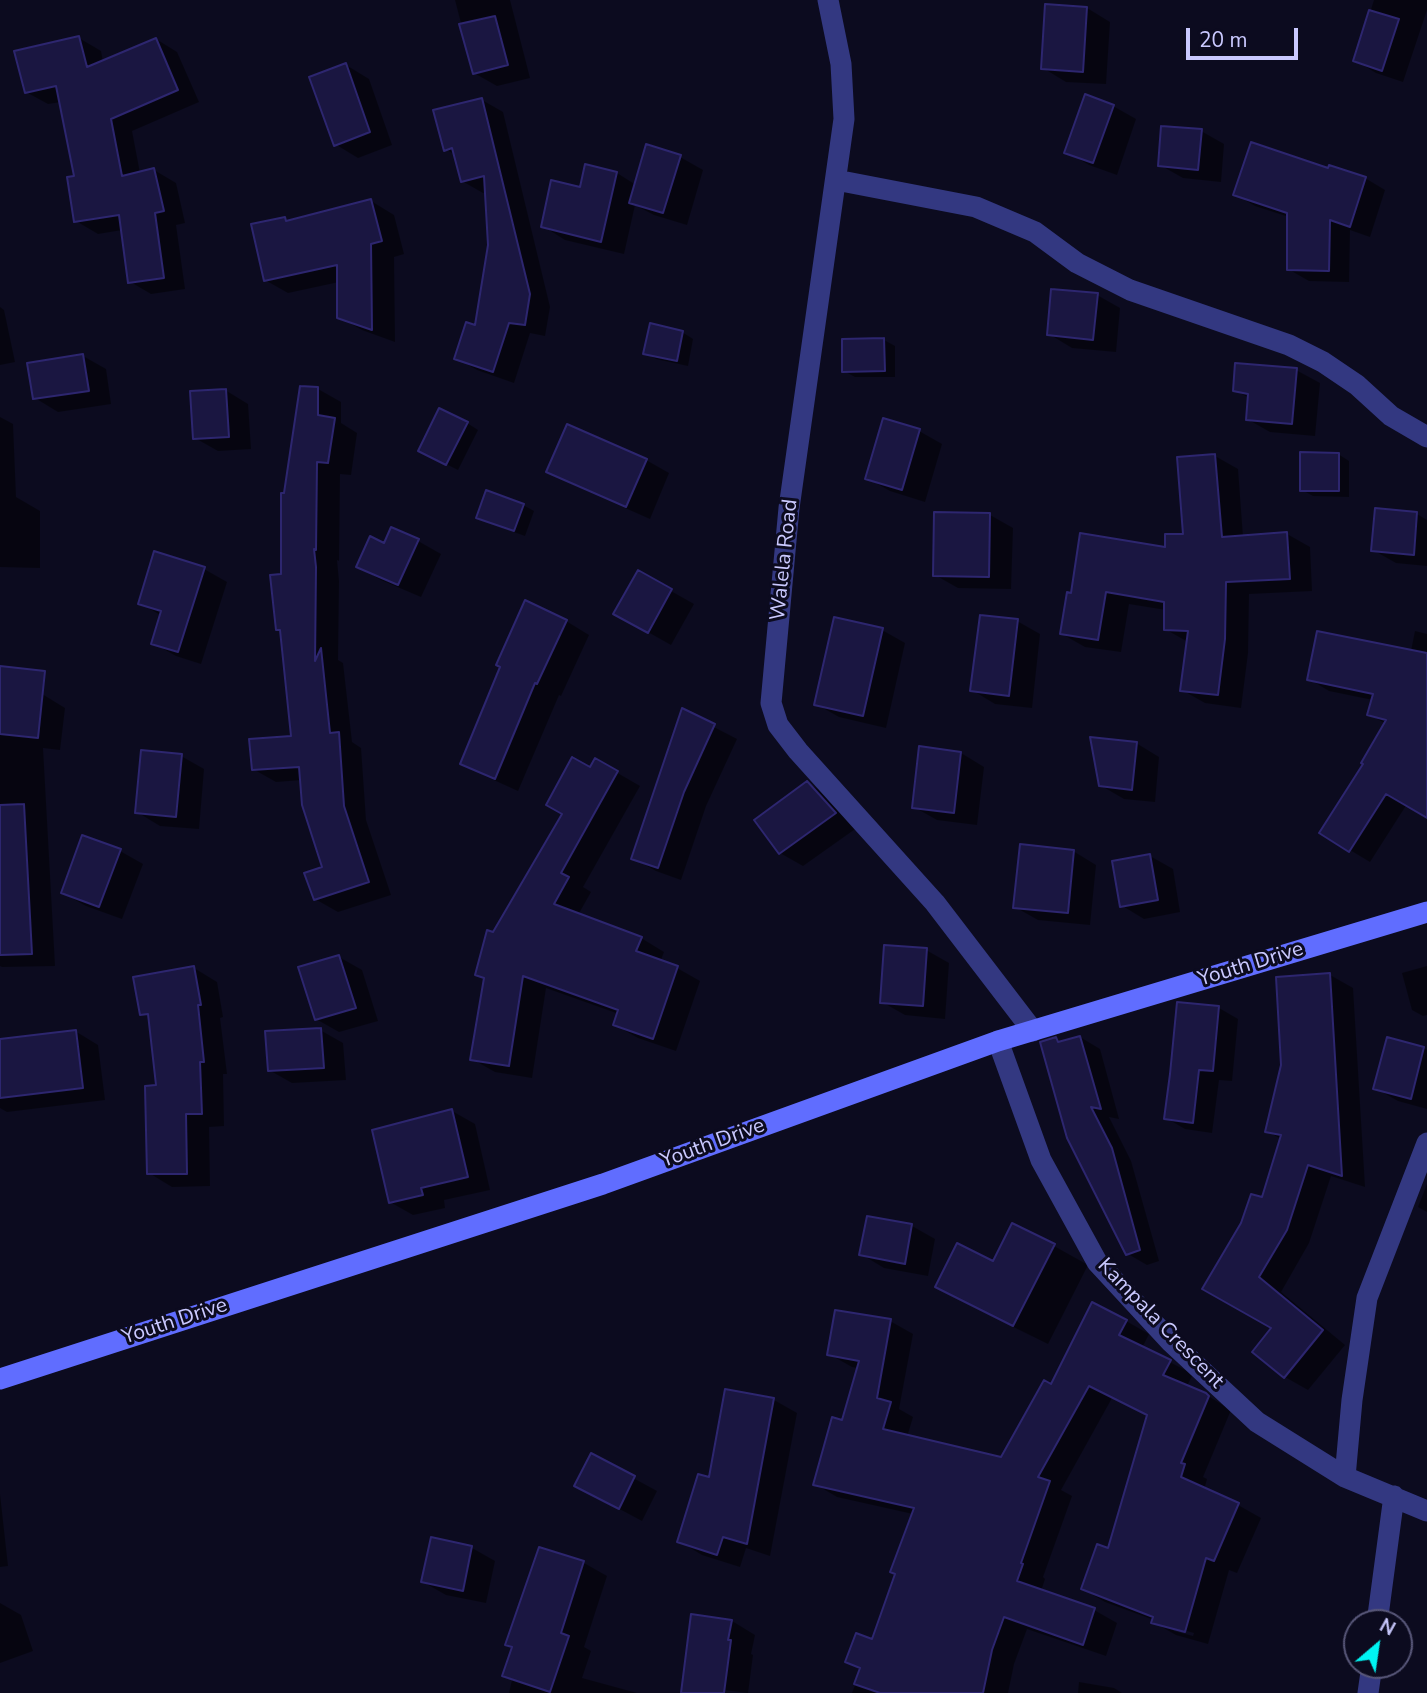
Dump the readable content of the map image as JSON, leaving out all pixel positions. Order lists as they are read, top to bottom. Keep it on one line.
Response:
{"streets":{"street":["Walela Road","Youth Drive","Kampala Crescent"]},"crossings":[["Walela Road","Youth Drive"],["Youth Drive","Kampala Crescent"]],"scale_bar":"20 m","north":"top right"}
